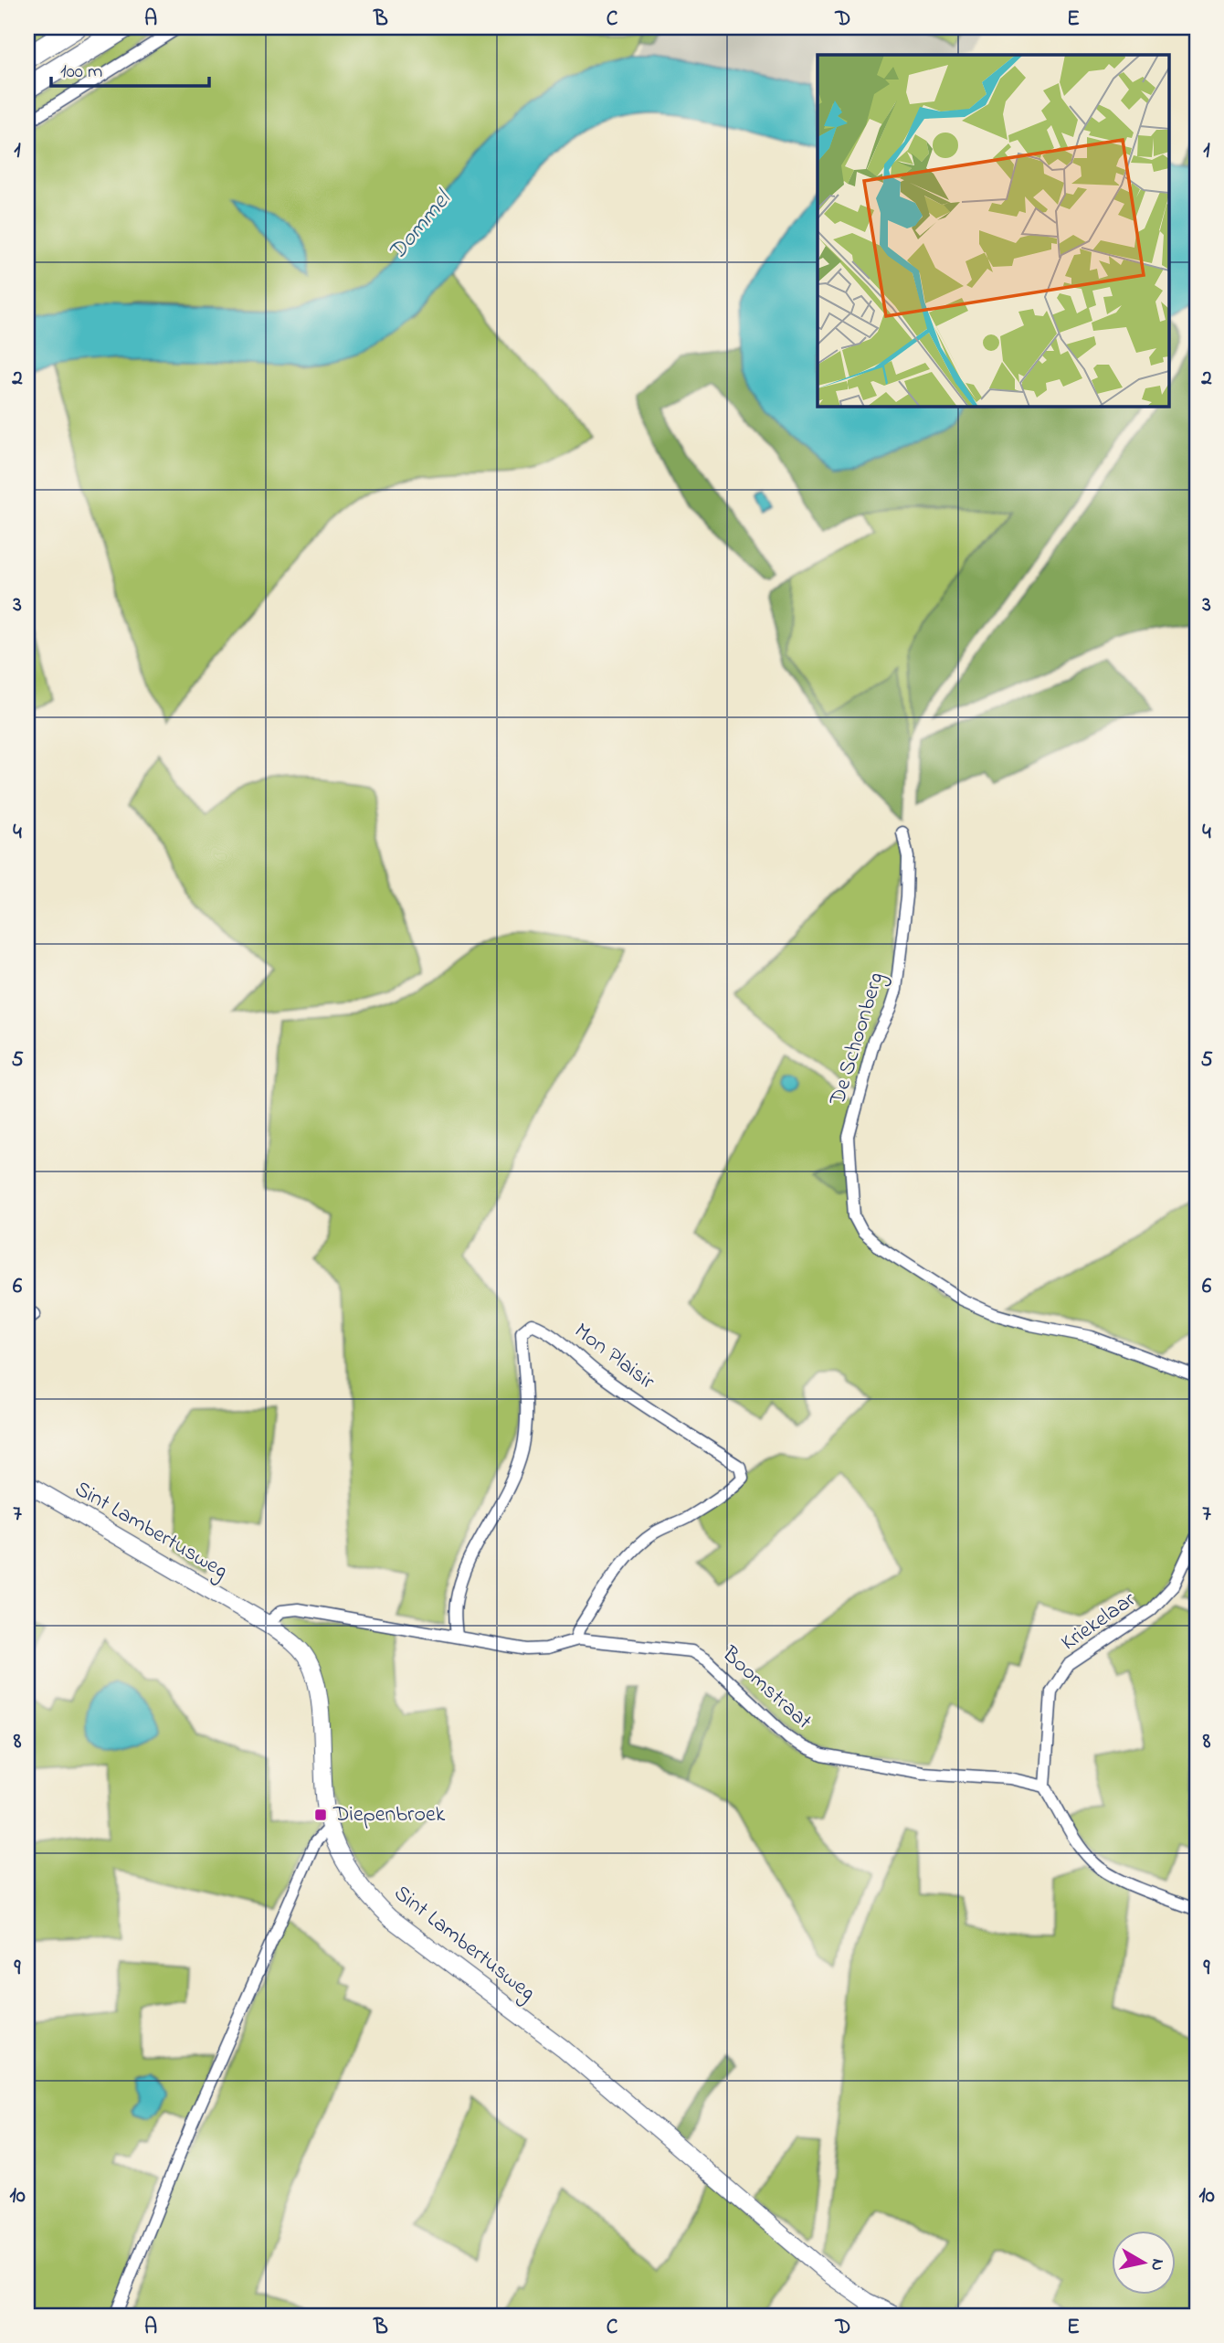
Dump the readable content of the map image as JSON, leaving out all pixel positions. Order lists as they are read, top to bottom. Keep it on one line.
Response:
{"streets":{"street":["De Schoonberg","Mon Plaisir","Sint Lambertusweg","Kriekelaar","Boomstraat"]},"crossings":[["Mon Plaisir","Boomstraat"],["Sint Lambertusweg","Boomstraat"],["Kriekelaar","Boomstraat"]],"water":["Dommel"],"places":{"transit":["Diepenbroek"]},"scale_bar":"100 m","north":"right","grid":{"columns":["A","B","C","D","E"],"rows":["1","2","3","4","5","6","7","8","9","10"]}}
